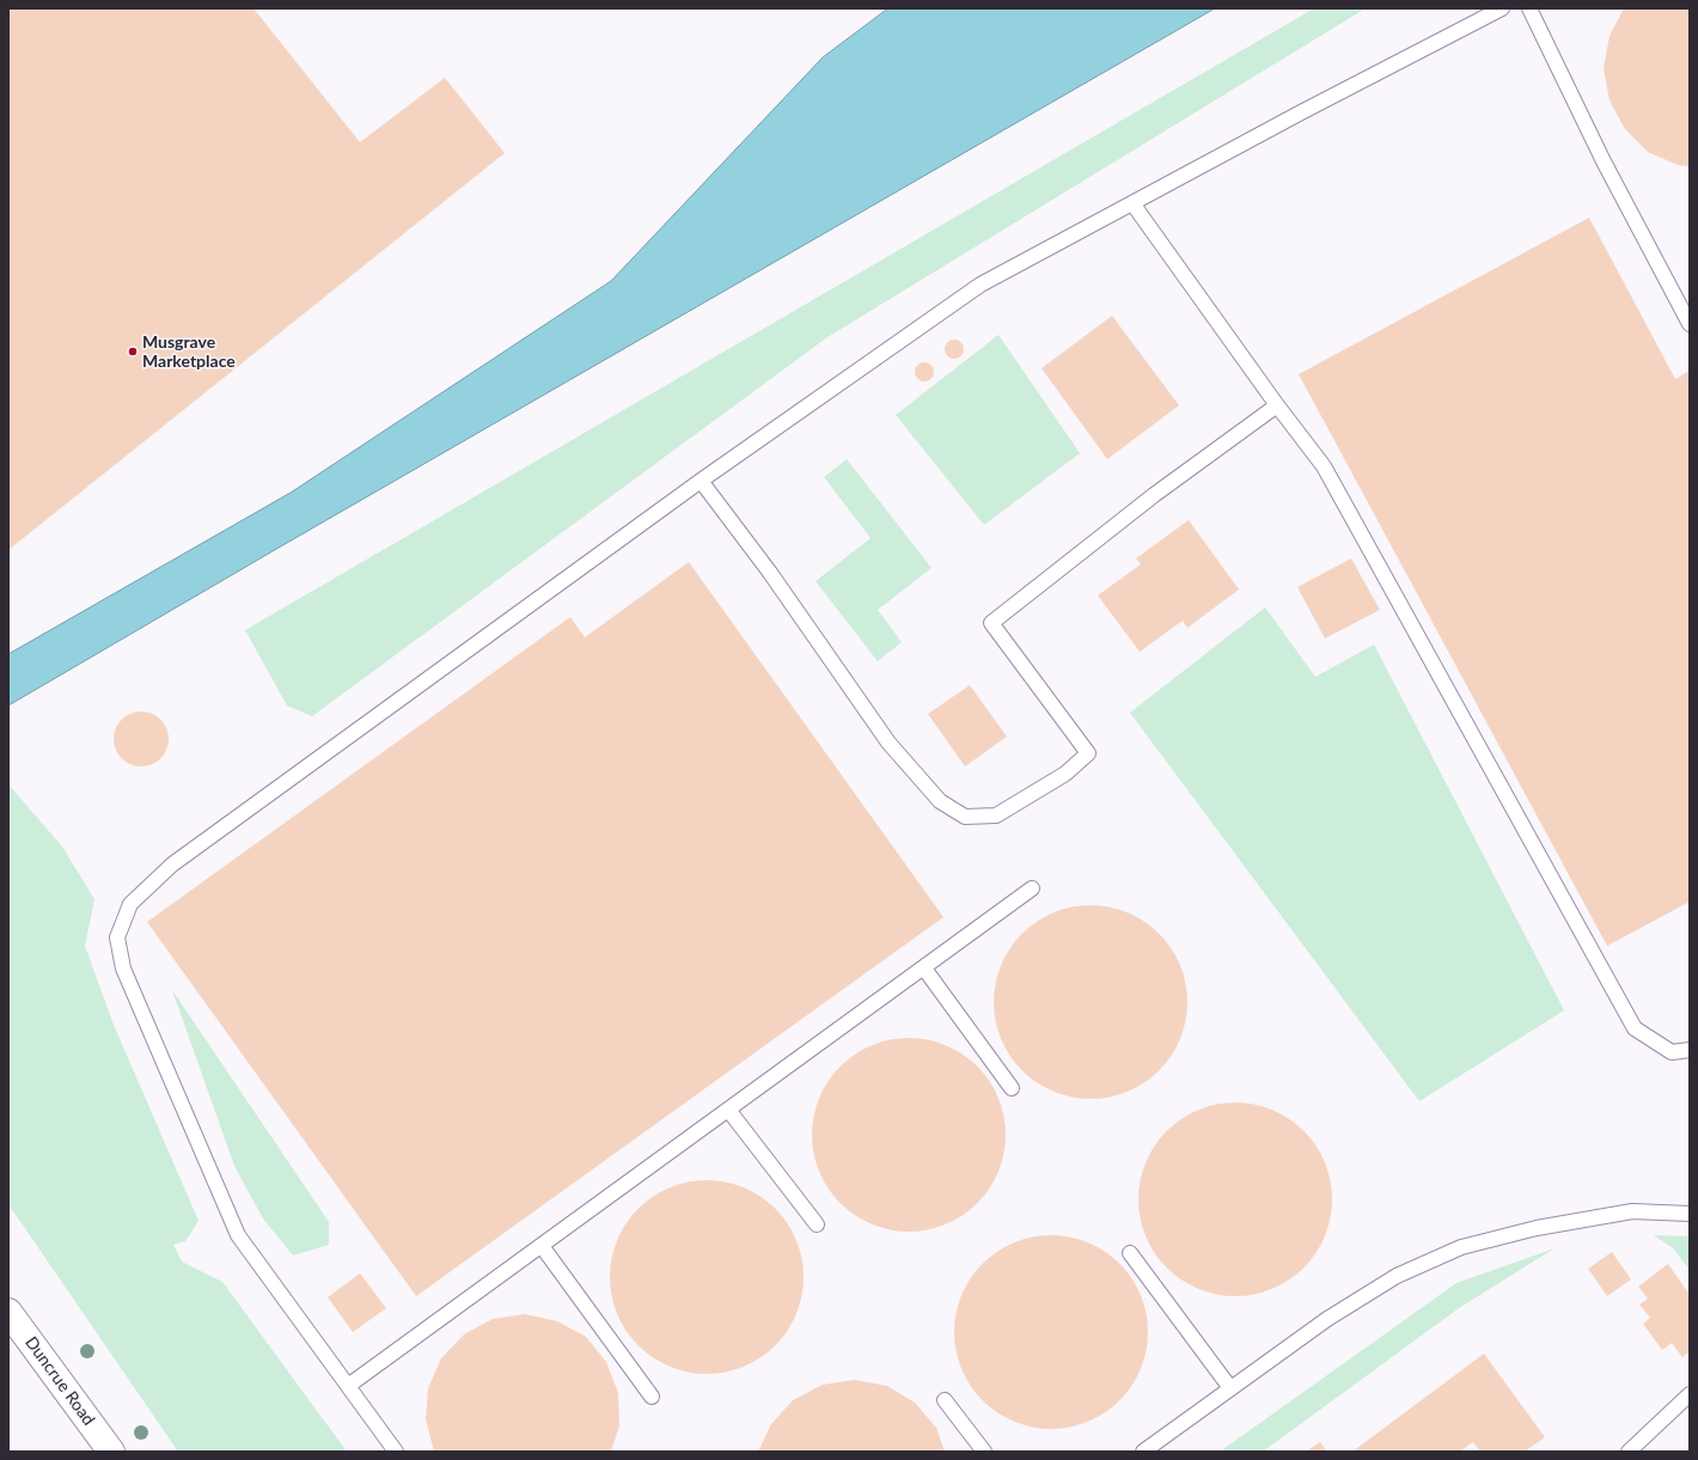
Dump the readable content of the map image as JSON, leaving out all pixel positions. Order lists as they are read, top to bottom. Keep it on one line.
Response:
{"streets":{"street":["Duncrue Road"]},"places":["Musgrave Marketplace"]}
